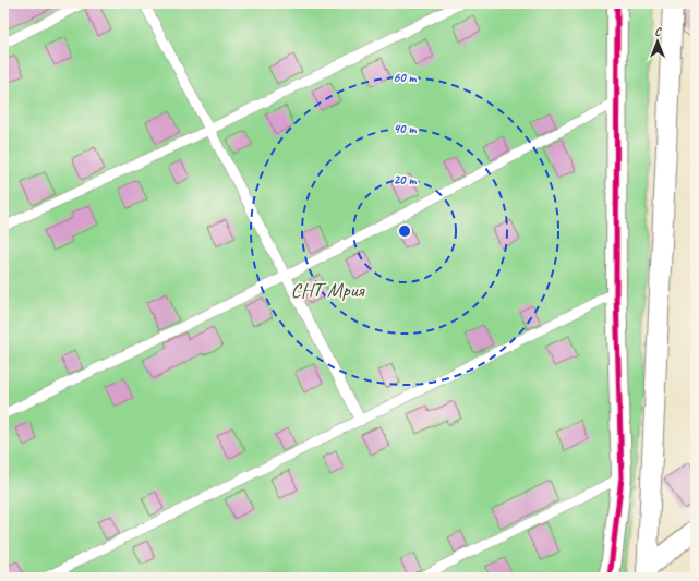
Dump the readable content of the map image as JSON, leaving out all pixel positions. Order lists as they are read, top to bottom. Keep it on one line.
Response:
{"parks":["СНТ Мрия"],"north":"top","rings":["60 m","40 m","20 m"]}
